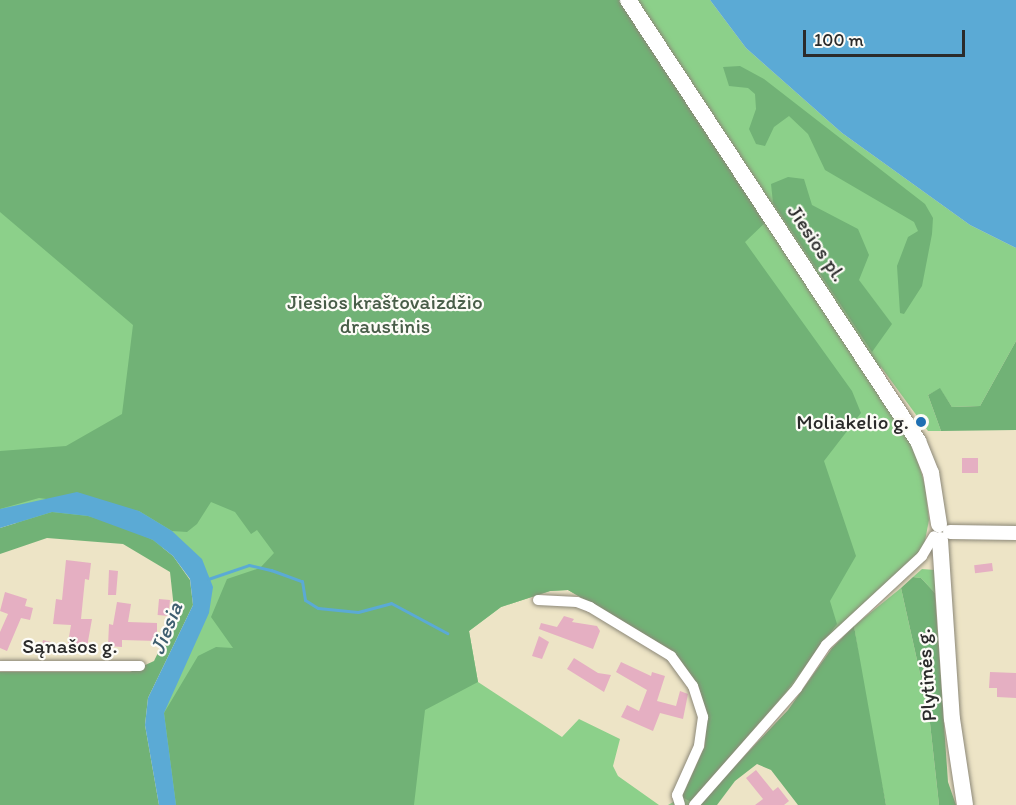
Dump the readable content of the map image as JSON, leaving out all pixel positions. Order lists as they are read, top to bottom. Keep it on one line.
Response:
{"streets":{"main road":["Jiesios pl.","Plytinės g."],"street":["Sąnašos g."]},"crossings":[["Jiesios pl.","Plytinės g."]],"water":["Jiesia"],"parks":["Jiesios kraštovaizdžio draustinis"],"places":["Moliakelio g."],"scale_bar":"100 m"}
